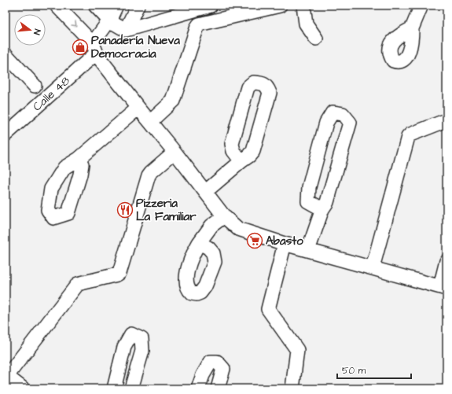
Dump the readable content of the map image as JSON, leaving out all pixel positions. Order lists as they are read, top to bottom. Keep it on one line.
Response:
{"streets":{"street":["Calle 48"]},"places":{"shop":["Panadería Nueva Democracia"],"restaurant":["Pizzeria La Familiar"],"supermarket":["Abasto"]},"scale_bar":"50 m","north":"right"}
